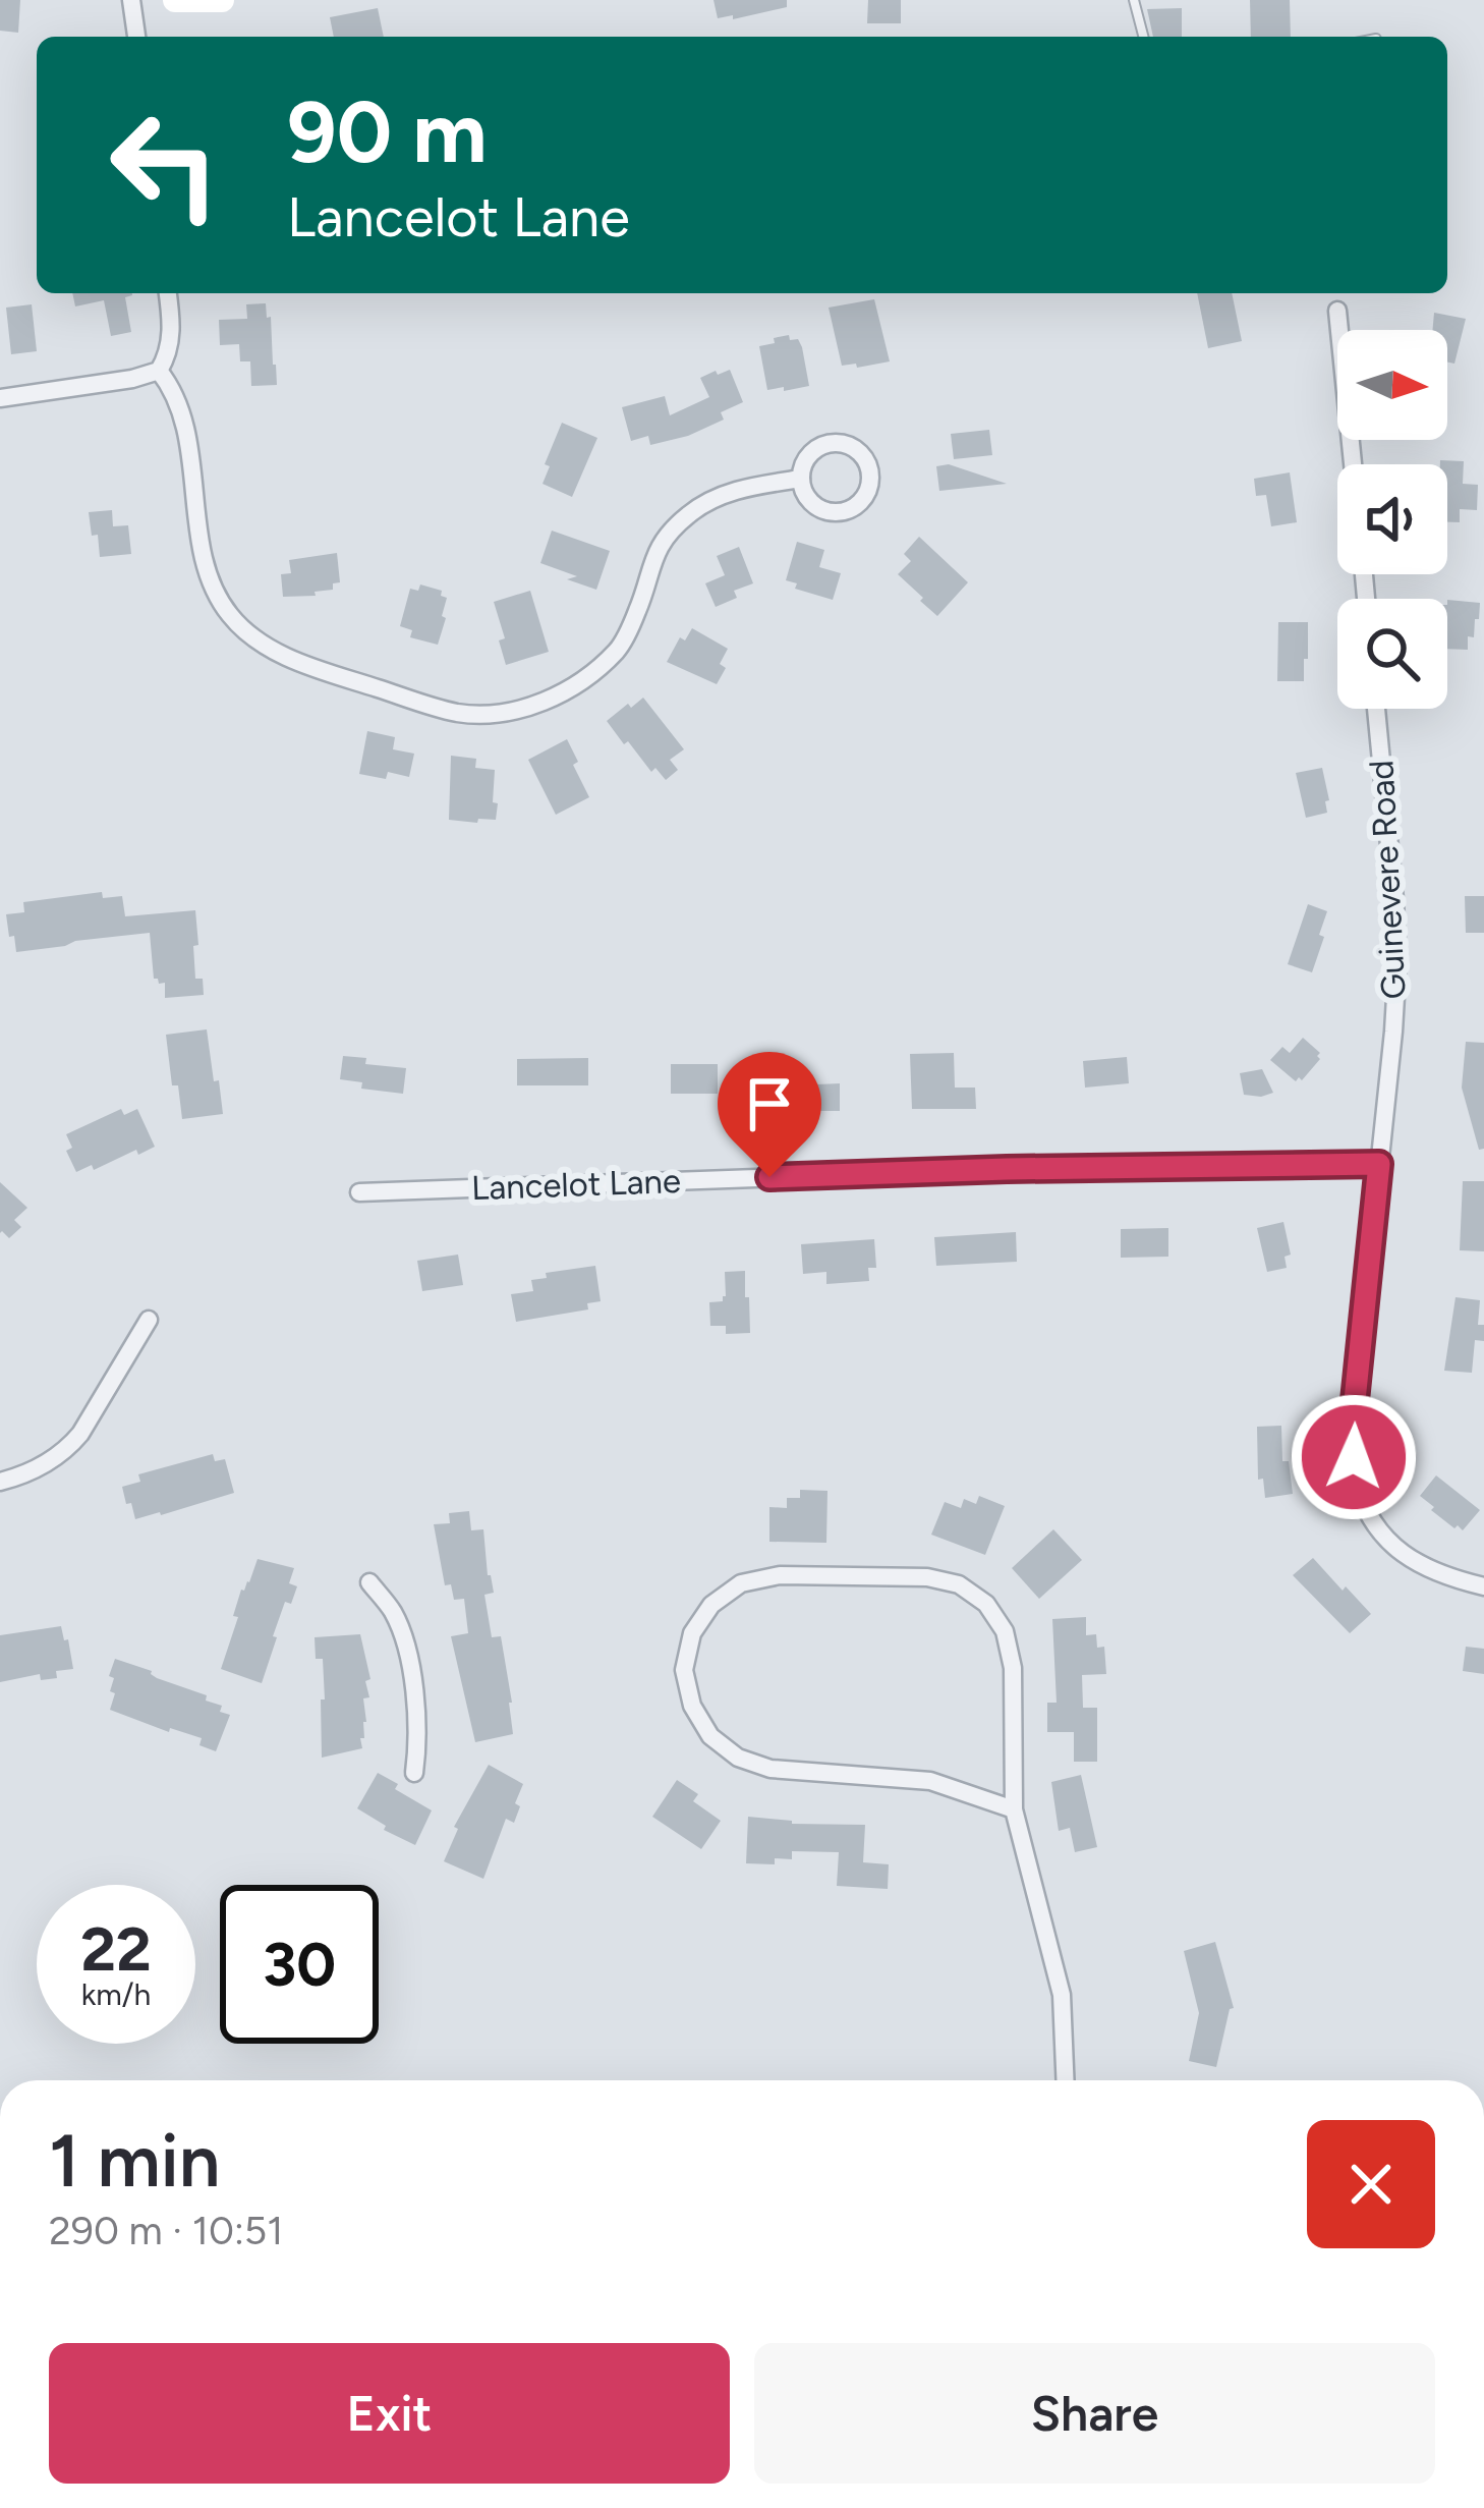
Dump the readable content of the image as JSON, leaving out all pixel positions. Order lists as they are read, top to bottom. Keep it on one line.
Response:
{"streets":{"street":["Guinevere Road","Lancelot Lane"]},"crossings":[["Guinevere Road","Lancelot Lane"]],"north":"right","page":{"turn":["90 m","Lancelot Lane"],"speed":"22 km/h","limit":"30","heading":["1 min","290 m · 10:51"],"buttons":["Exit","Share"]}}
